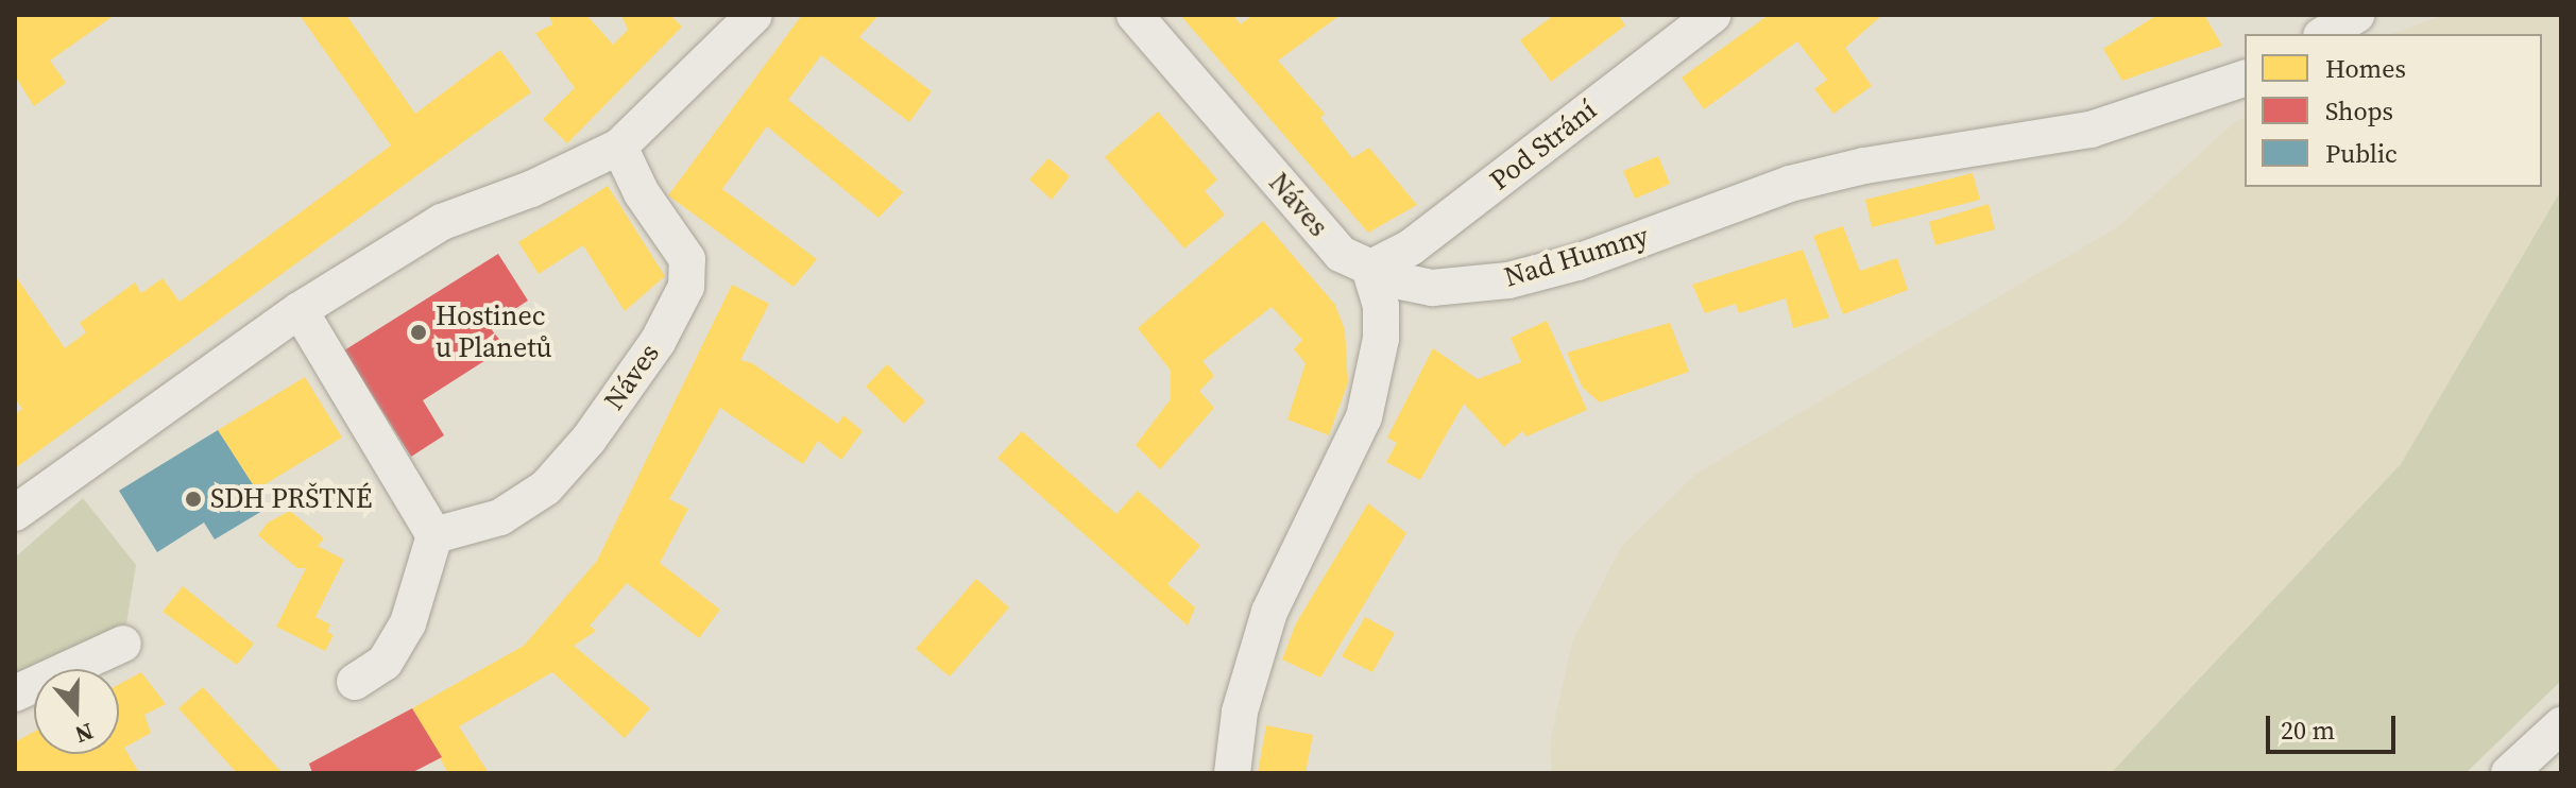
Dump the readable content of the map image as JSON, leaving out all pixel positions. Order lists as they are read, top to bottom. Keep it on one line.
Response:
{"streets":{"street":["Pod Strání","Náves","Nad Humny"]},"crossings":[["Pod Strání","Náves"],["Pod Strání","Nad Humny"],["Náves","Nad Humny"]],"places":["Hostinec u Planetů","SDH PRŠTNÉ"],"legend":["Homes","Shops","Public"],"scale_bar":"20 m","north":"bottom"}
